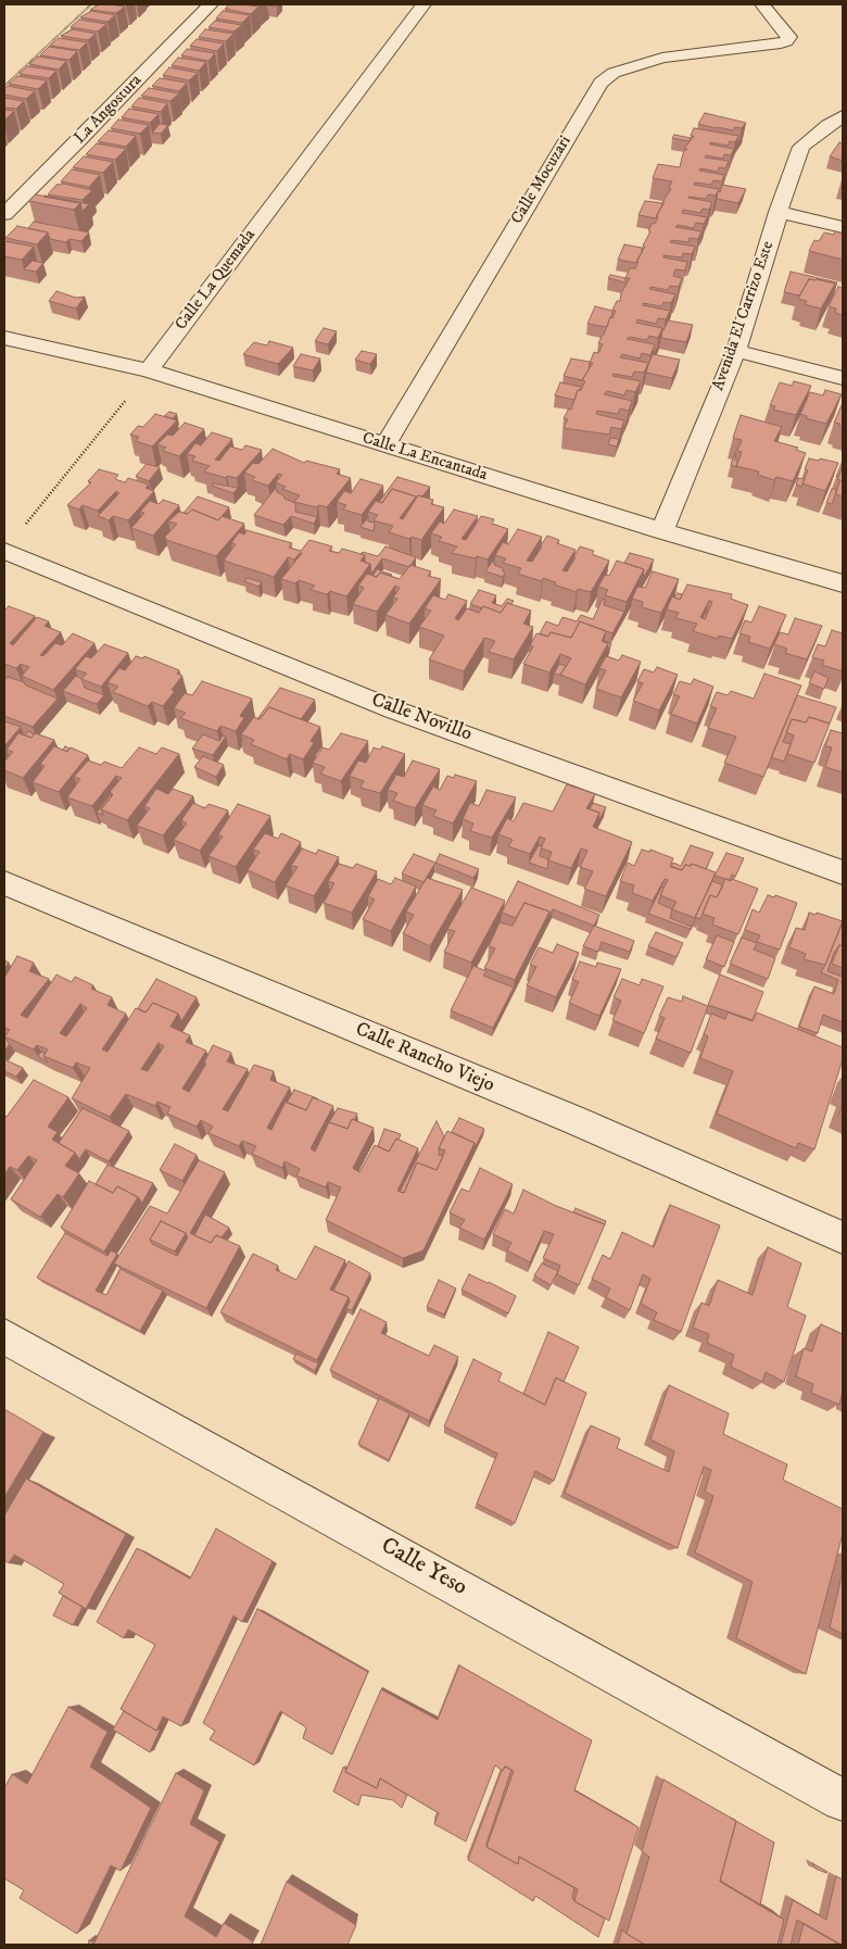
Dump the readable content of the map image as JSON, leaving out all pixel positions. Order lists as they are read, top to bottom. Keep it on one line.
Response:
{"streets":{"street":["La Angostura","Calle Mocuzari","Calle La Quemada","Avenida El Carrizo Este","Calle La Encantada","Calle Novillo","Calle Rancho Viejo","Calle Yeso"]},"crossings":[["Calle Mocuzari","Calle La Encantada"],["Calle La Quemada","Calle La Encantada"],["Avenida El Carrizo Este","Calle La Encantada"]]}
